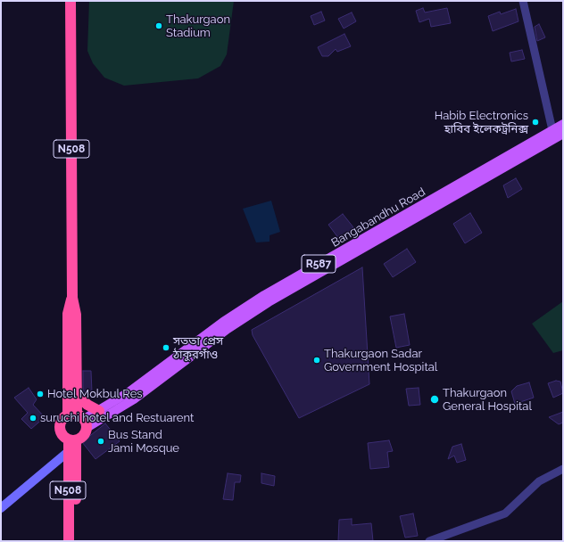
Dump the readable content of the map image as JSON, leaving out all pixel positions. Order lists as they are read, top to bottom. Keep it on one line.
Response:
{"streets":{"highway":["N508"],"main road":["Bangabandhu Road","R587"]},"crossings":[["N508","Bangabandhu Road"]],"places":["Thakurgaon Stadium","Habib Electronics হাবিব ইলেকট্রনিক্স","সততা প্রেস ঠাকুরগাঁও","Thakurgaon Sadar Government Hospital","Hotel Mokbul Res","Thakurgaon General Hospital","suruchi hotel and Restuarent","Bus Stand Jami Mosque"]}
